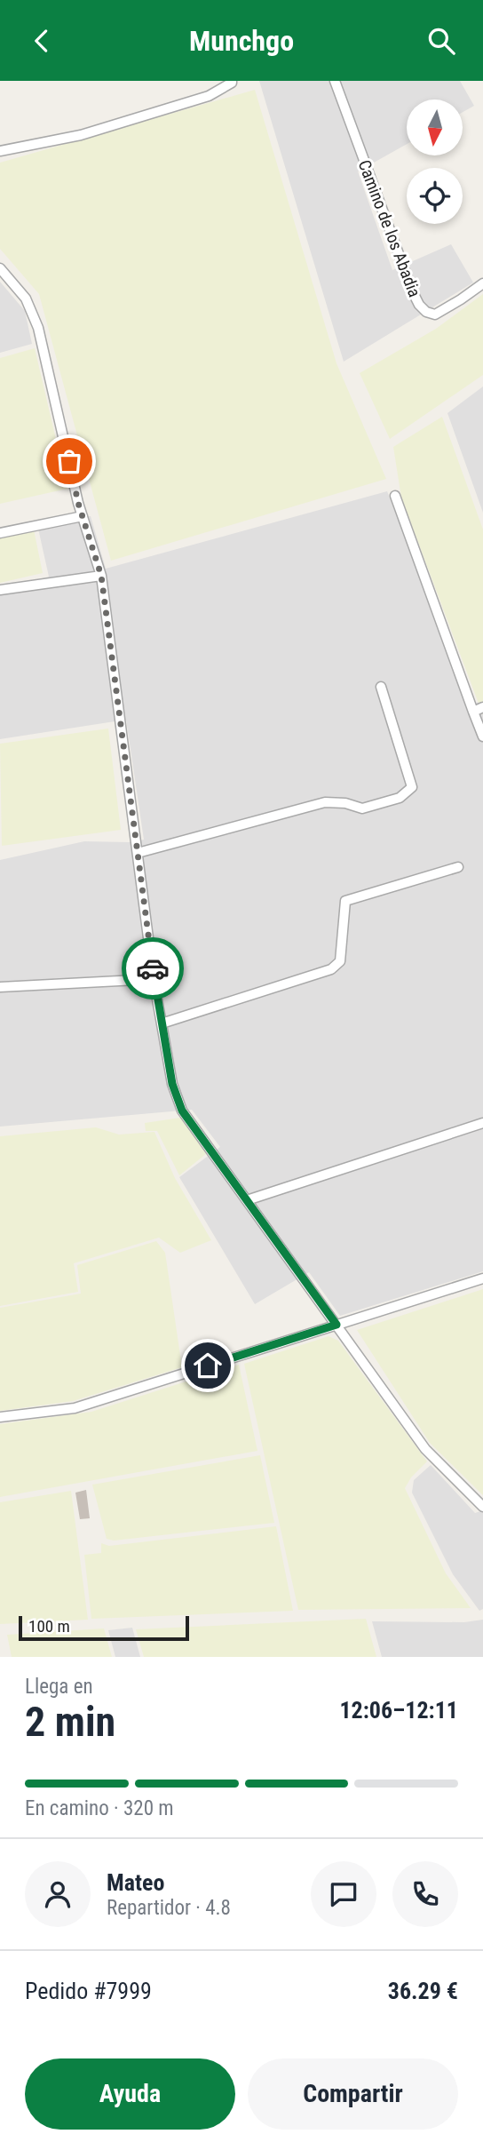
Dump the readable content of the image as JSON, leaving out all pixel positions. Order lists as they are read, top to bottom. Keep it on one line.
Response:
{"streets":{"street":["Camino de los Abadia"]},"scale_bar":"100 m","north":"bottom","page":{"header":"Munchgo","scale":"100 m","heading":["2 min","Llega en","12:06–12:11"],"panel":["Mateo","Repartidor · 4.8","Pedido #7999","36.29 €"],"bar":"En camino · 320 m","buttons":["Ayuda","Compartir"]}}
